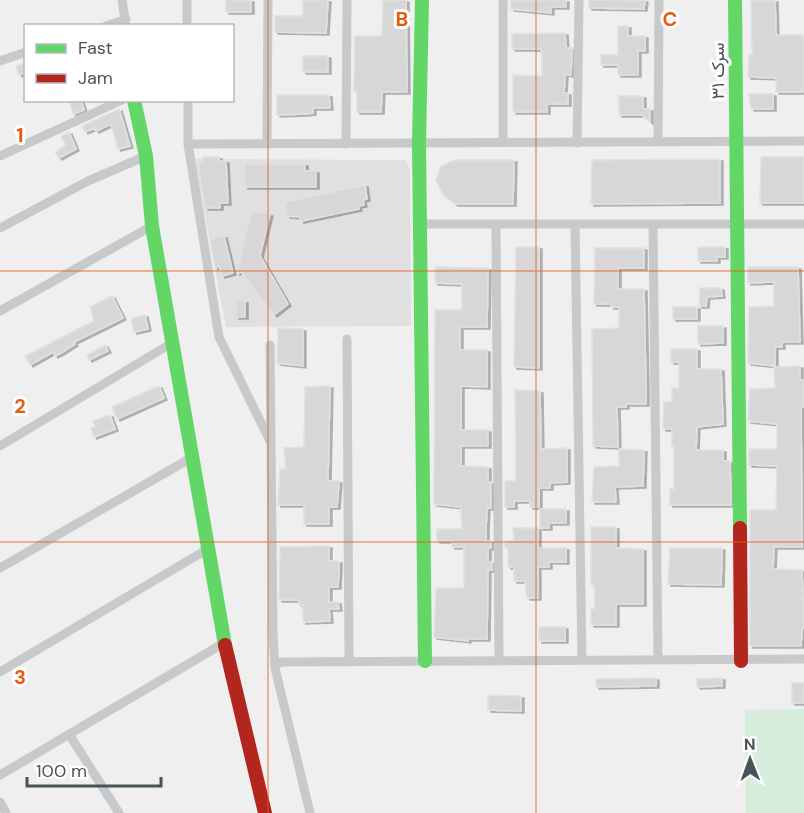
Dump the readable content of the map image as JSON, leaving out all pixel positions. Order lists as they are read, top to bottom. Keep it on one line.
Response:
{"streets":{"street":["سرک ۳۱"]},"legend":["Fast","Jam"],"scale_bar":"100 m","north":"top","grid":{"columns":["B","C"],"rows":["1","2","3"]}}
